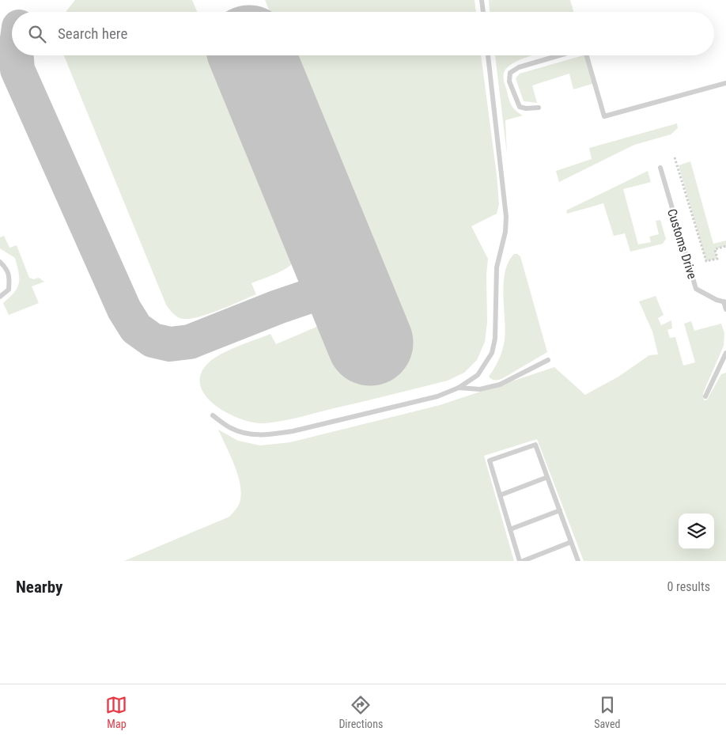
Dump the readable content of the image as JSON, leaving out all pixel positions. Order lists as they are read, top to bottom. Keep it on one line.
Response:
{"streets":{"lane":["Customs Drive"]},"page":{"search":"Search here","heading":["Nearby","0 results"],"nav":["Map","Directions","Saved"]}}
